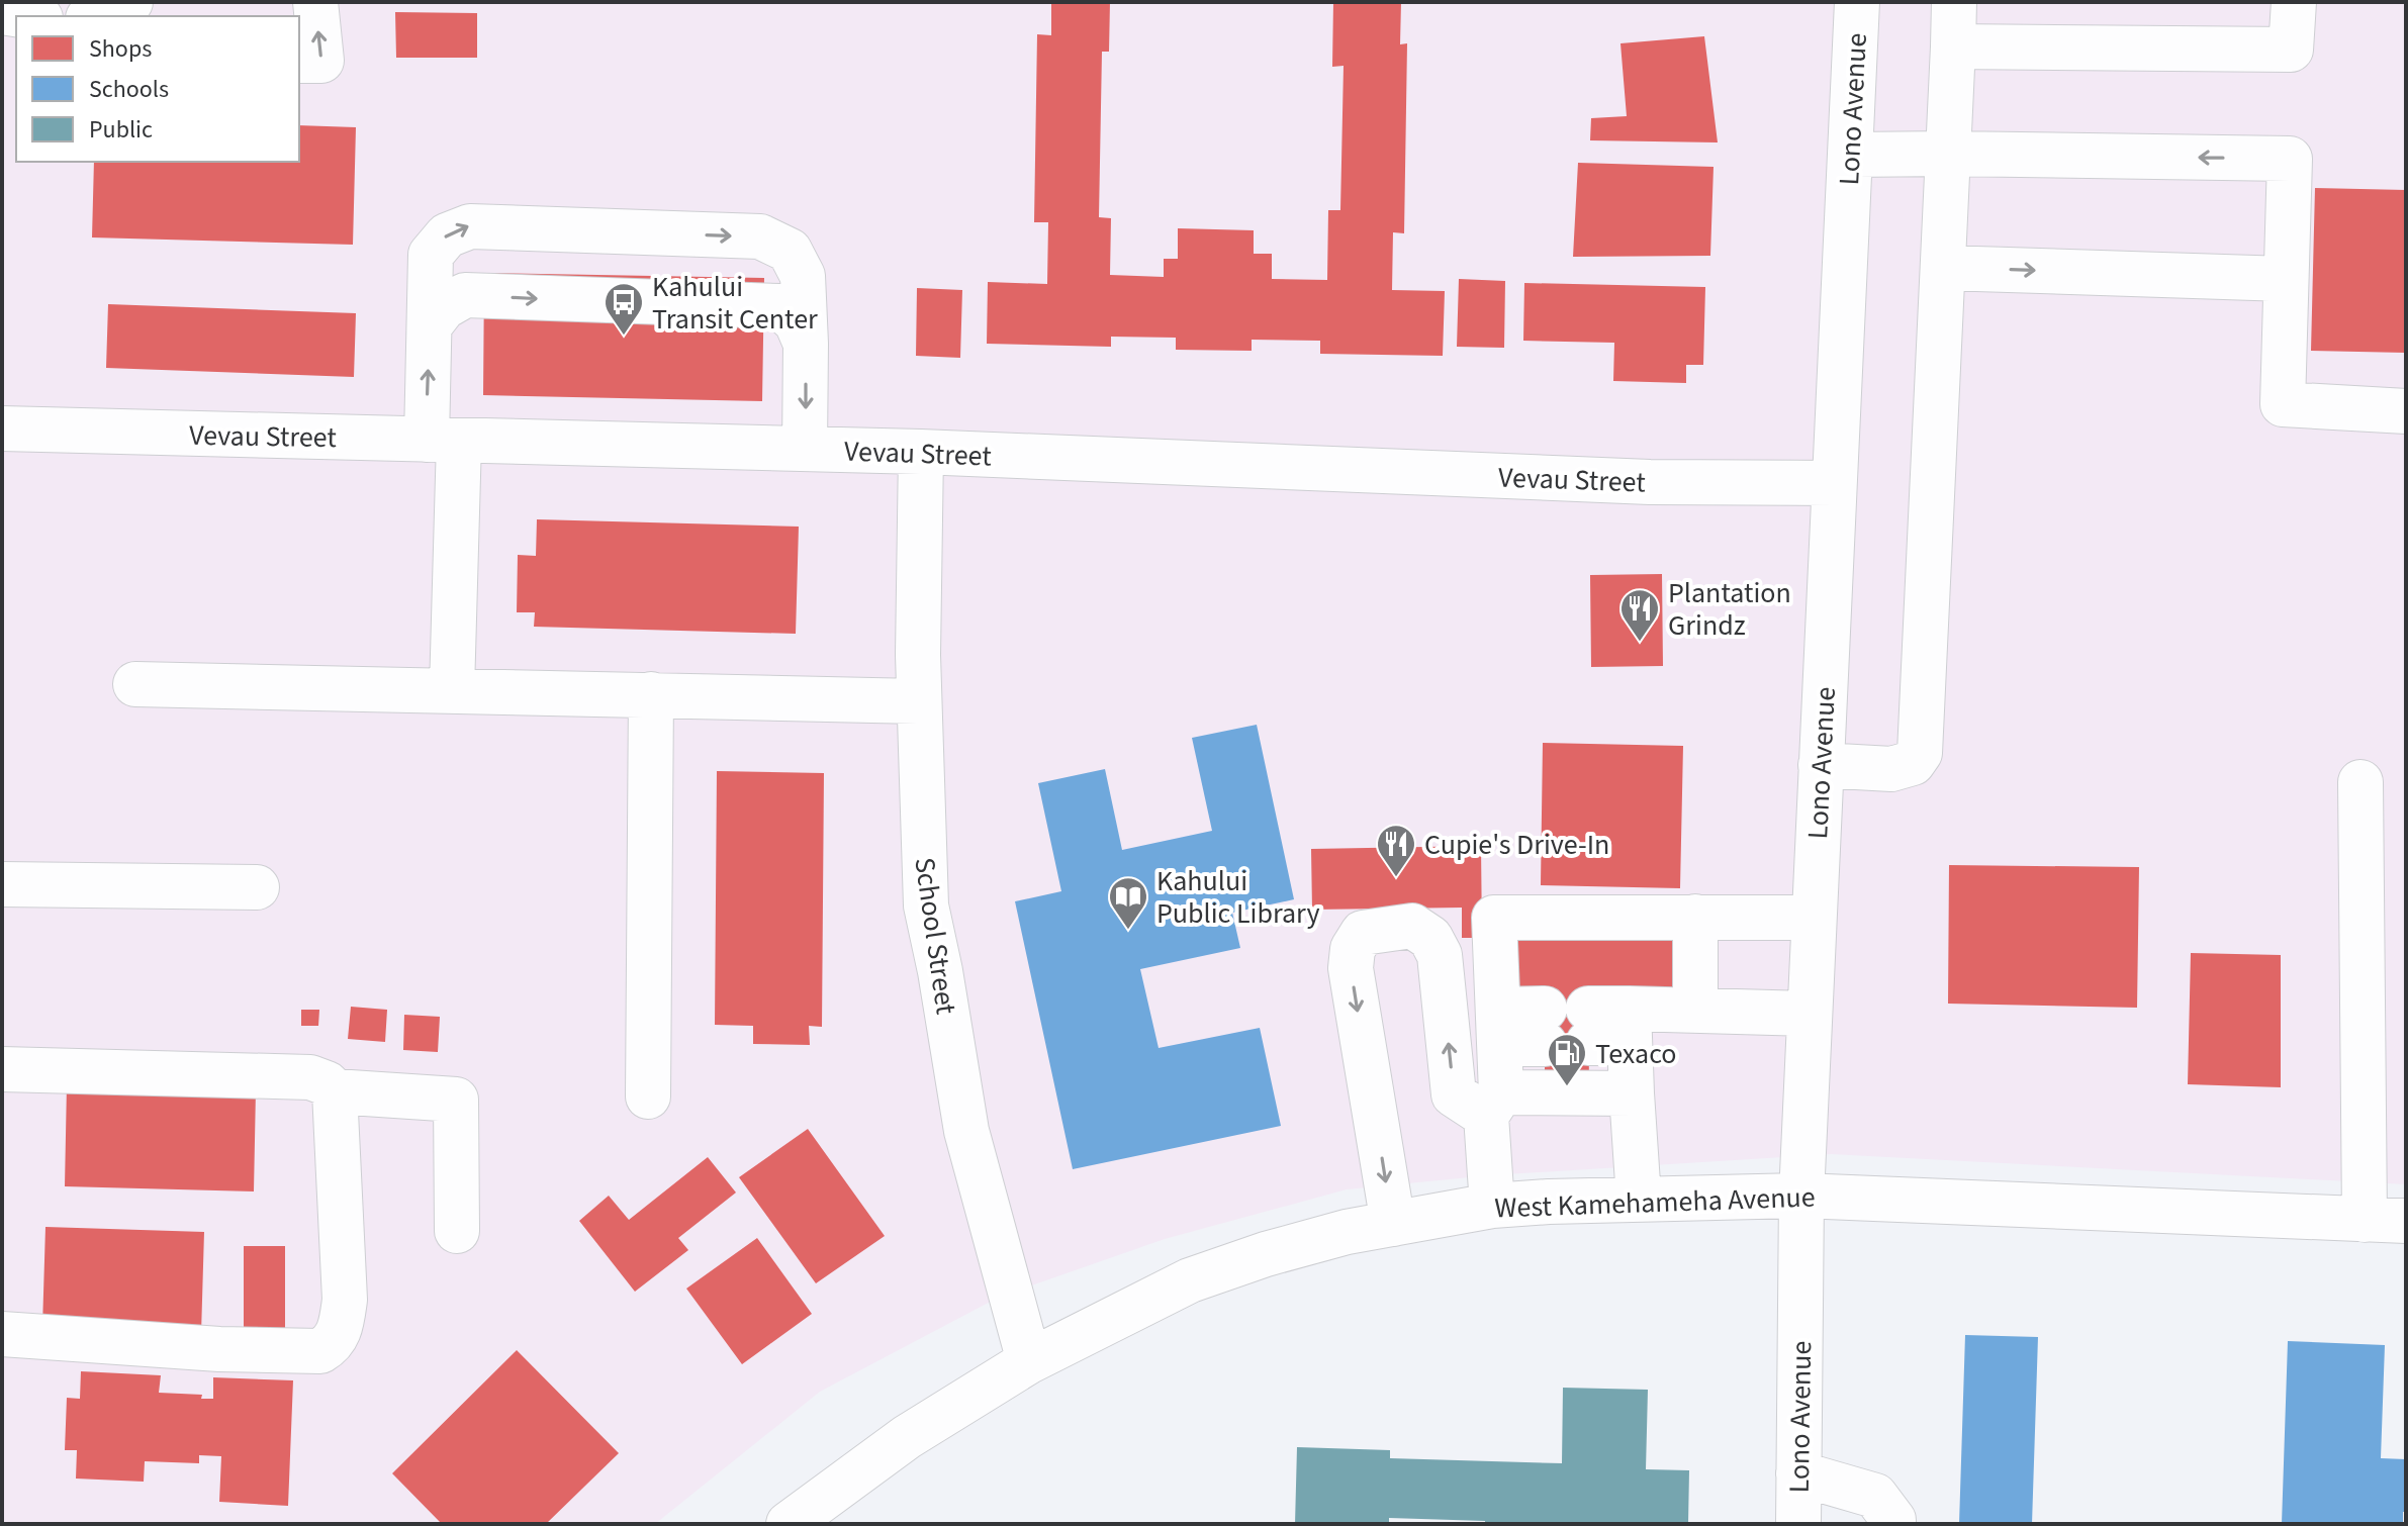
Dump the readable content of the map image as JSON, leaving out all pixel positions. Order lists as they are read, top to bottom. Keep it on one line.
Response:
{"streets":{"street":["Lono Avenue","Vevau Street","School Street","West Kamehameha Avenue"]},"crossings":[["Lono Avenue","Vevau Street"],["Lono Avenue","West Kamehameha Avenue"],["Vevau Street","School Street"],["School Street","West Kamehameha Avenue"]],"places":{"bus stop":["Kahului Transit Center"],"restaurant":["Plantation Grindz","Cupie's Drive-In"],"library":["Kahului Public Library"],"fuel station":["Texaco"]},"legend":["Shops","Schools","Public"]}
